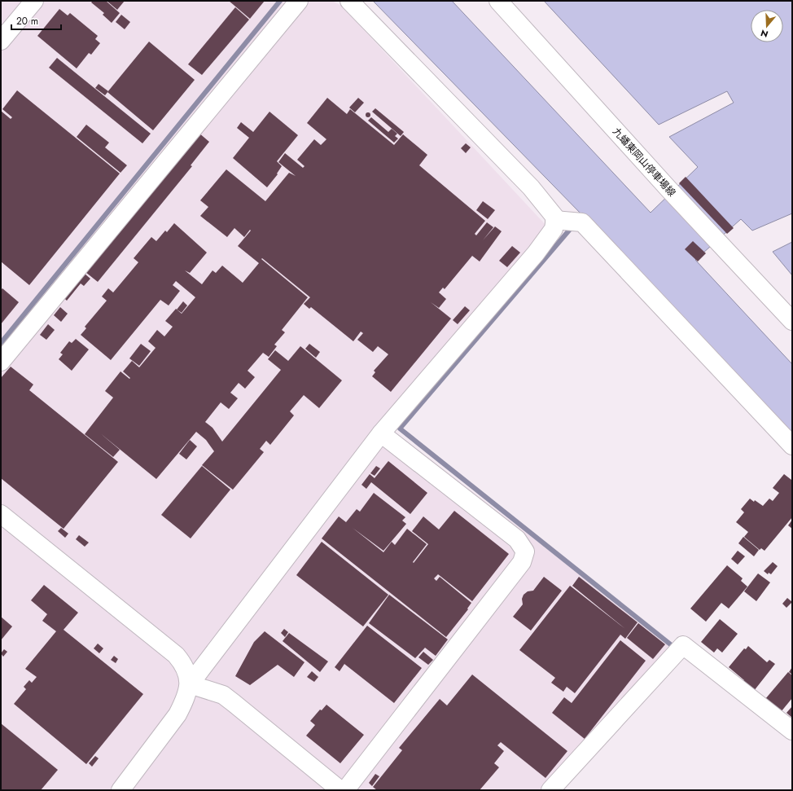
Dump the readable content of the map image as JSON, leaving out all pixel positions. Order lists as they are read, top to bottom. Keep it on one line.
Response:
{"streets":{"street":["九蟠東岡山停車場線"]},"scale_bar":"20 m","north":"bottom"}
